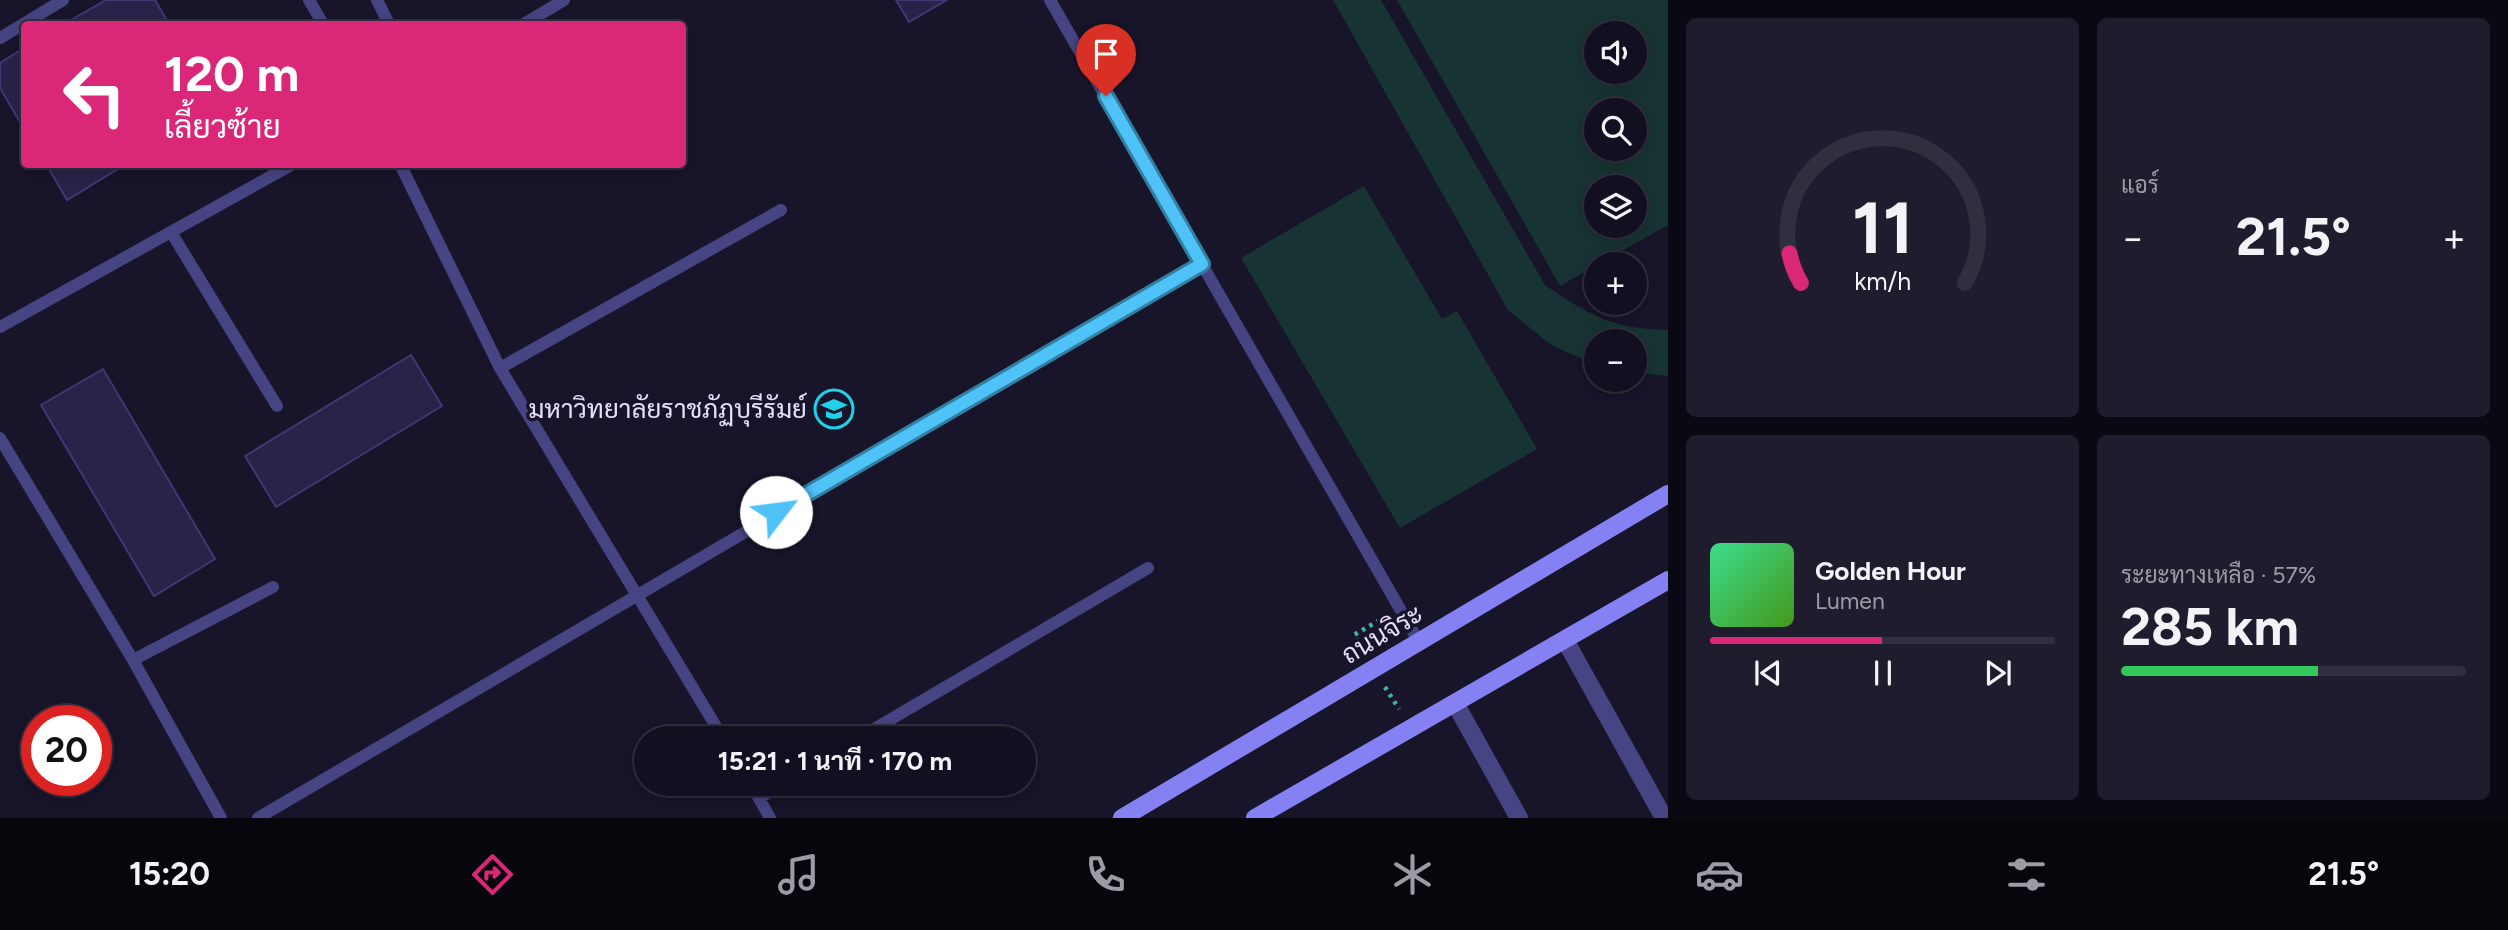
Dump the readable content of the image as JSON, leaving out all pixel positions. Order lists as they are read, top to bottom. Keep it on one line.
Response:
{"streets":{"main road":["ถนนจิระ"]},"places":{"school or university":["มหาวิทยาลัยราชภัฏบุรีรัมย์"]},"page":{"tile":["แอร์",["ระยะทางเหลือ · 57%","285 km"]],"map_buttons":["+","−"],"turn":["120 m","เลี้ยวซ้าย"],"heat":["−","21.5°","+"],"song":["Golden Hour","Lumen"],"limit":"20","trip":"15:21 · 1 นาที · 170 m","tabs":["15:20","21.5°"],"gauge":["11","km/h"]}}
